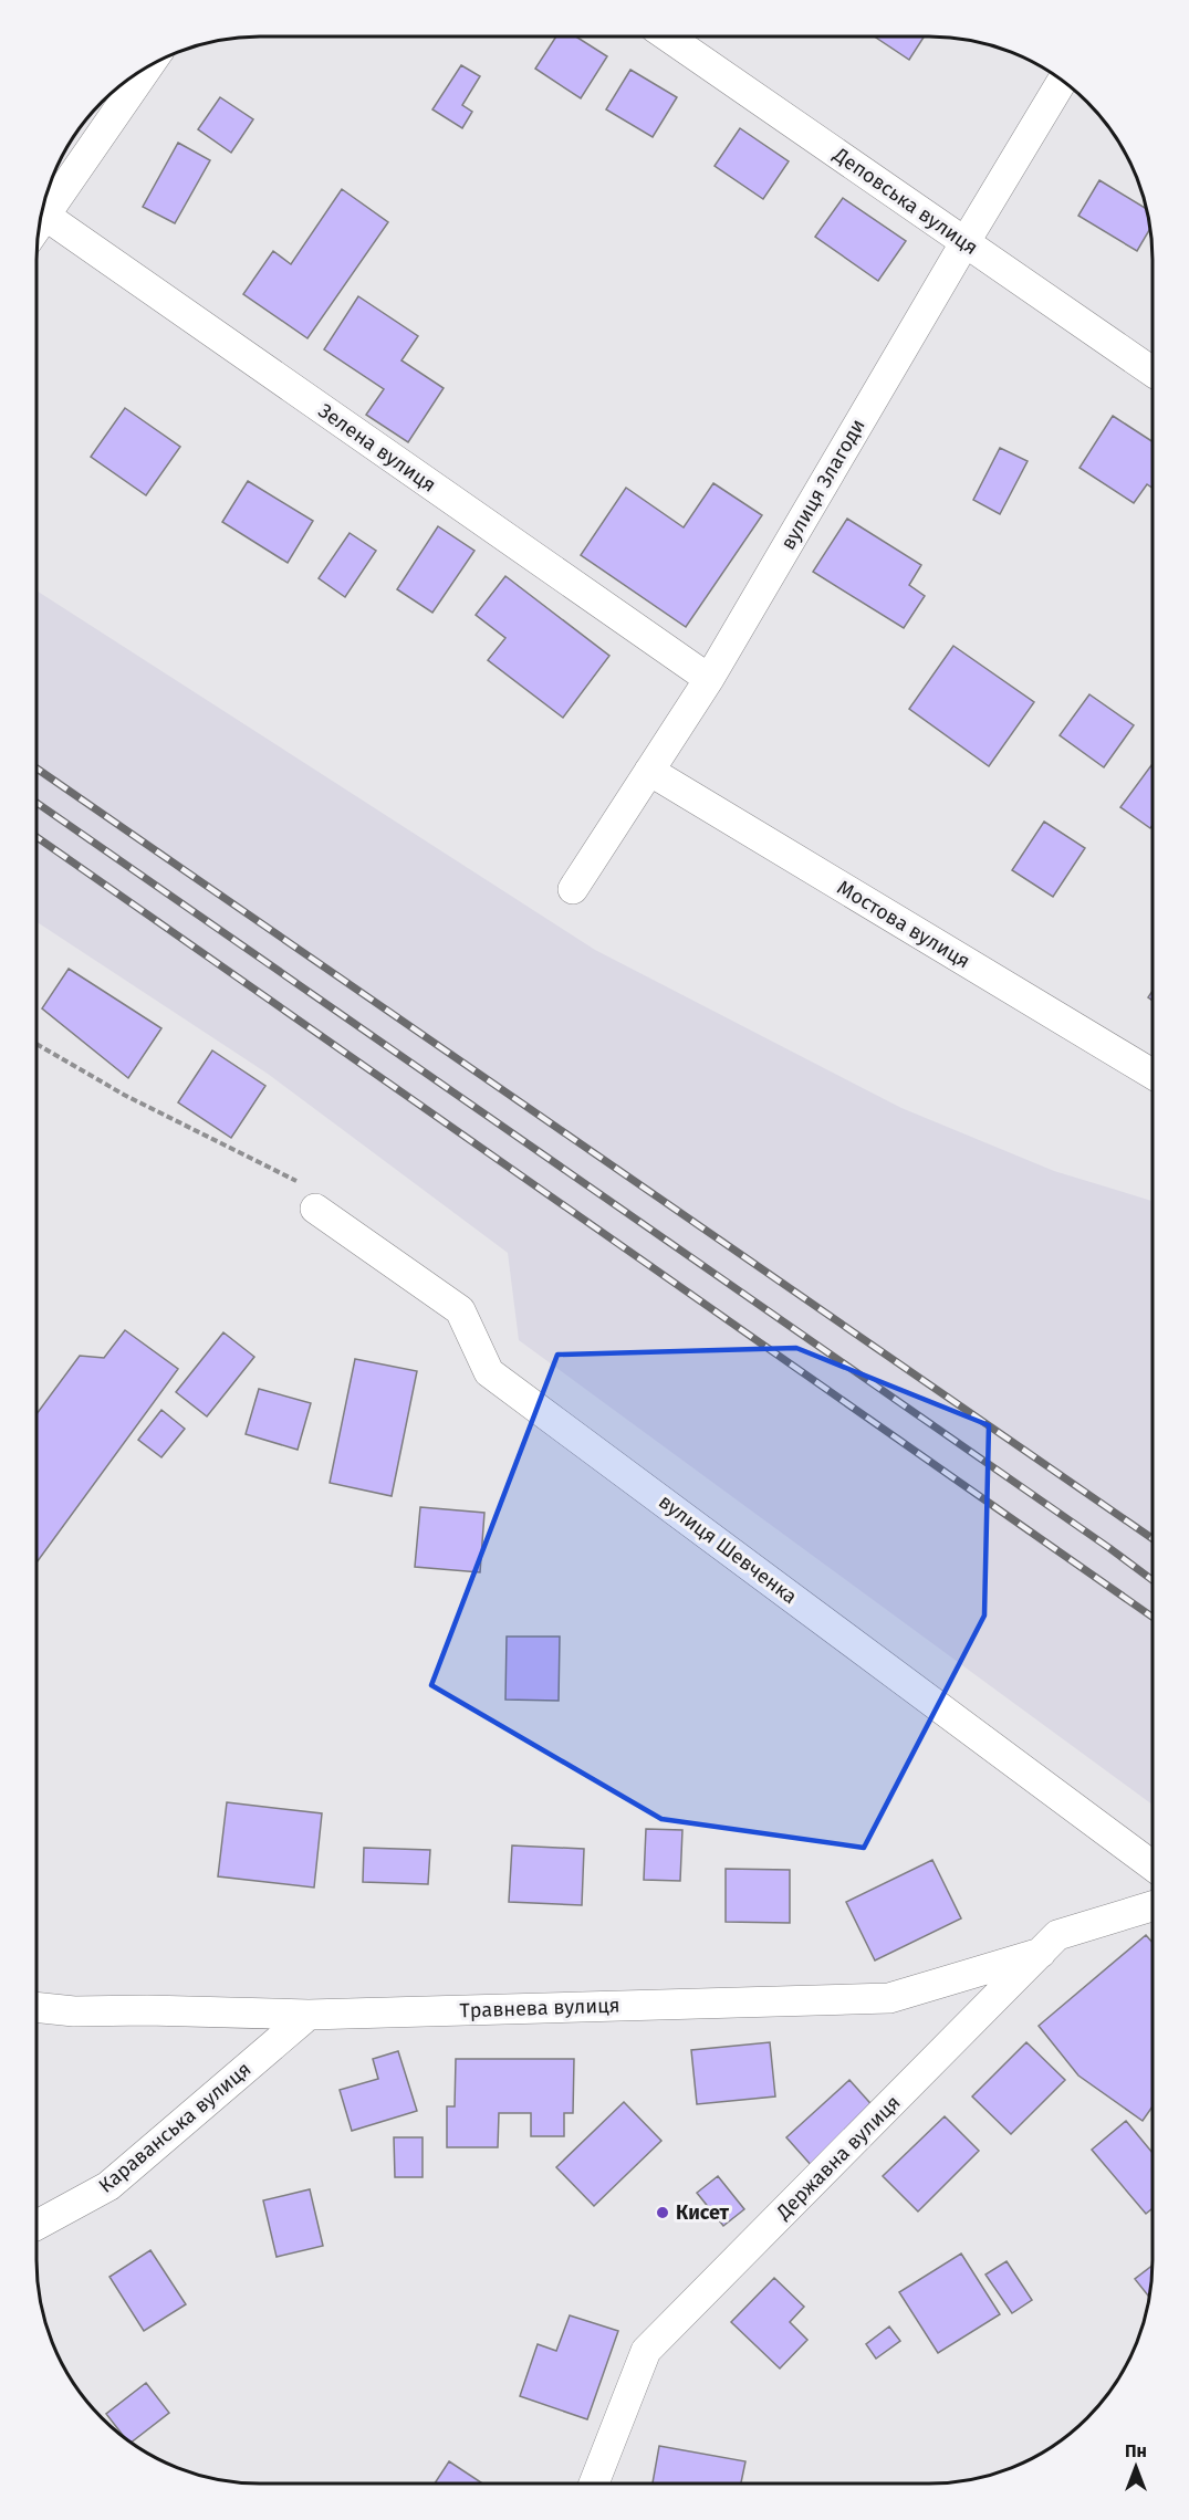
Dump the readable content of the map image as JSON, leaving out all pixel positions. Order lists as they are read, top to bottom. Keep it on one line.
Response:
{"streets":{"street":["Деповська вулиця","Зелена вулиця","вулиця Злагоди","Мостова вулиця","вулиця Шевченка","Травнева вулиця","Караванська вулиця","Державна вулиця"]},"crossings":[["Деповська вулиця","вулиця Злагоди"],["Зелена вулиця","вулиця Злагоди"],["вулиця Злагоди","Мостова вулиця"],["Травнева вулиця","Караванська вулиця"],["Травнева вулиця","Державна вулиця"]],"places":["Кисет"],"north":"top"}
